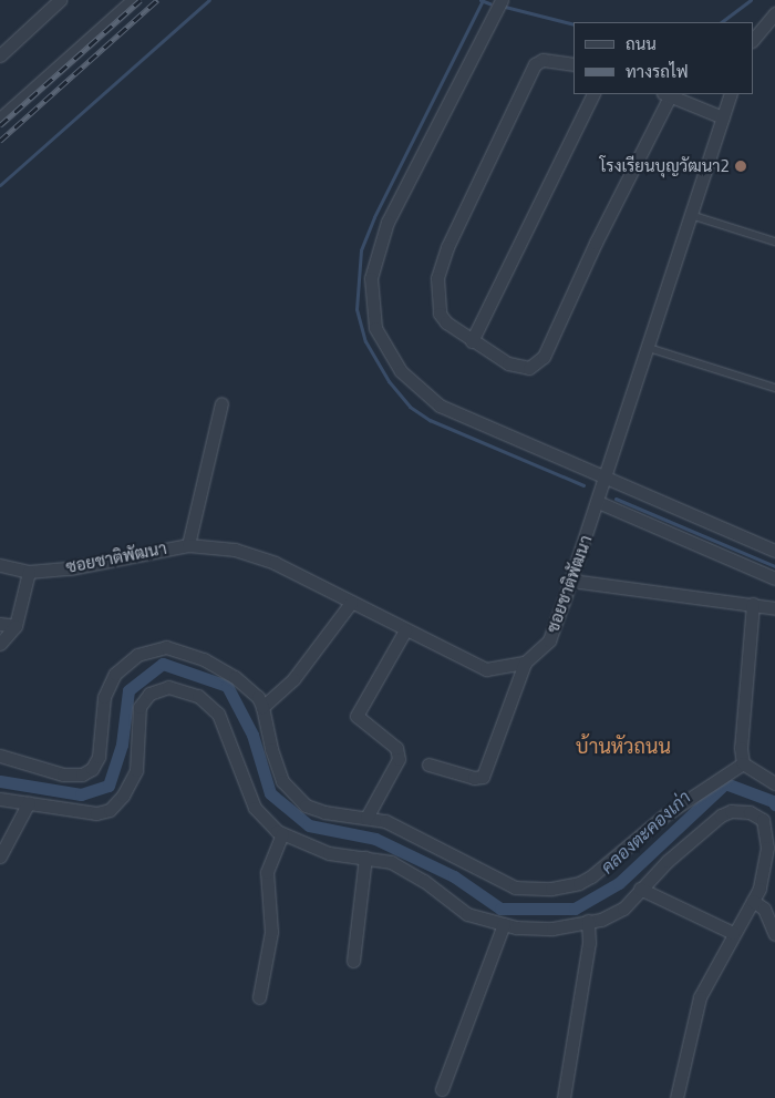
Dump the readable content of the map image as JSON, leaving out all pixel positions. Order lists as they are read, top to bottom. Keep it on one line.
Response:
{"streets":{"street":["ซอยชาติพัฒนา"]},"districts":["บ้านหัวถนน"],"water":["คลองตะคองเก่า"],"places":["โรงเรียนบุญวัฒนา2"],"legend":["ถนน","ทางรถไฟ"]}
